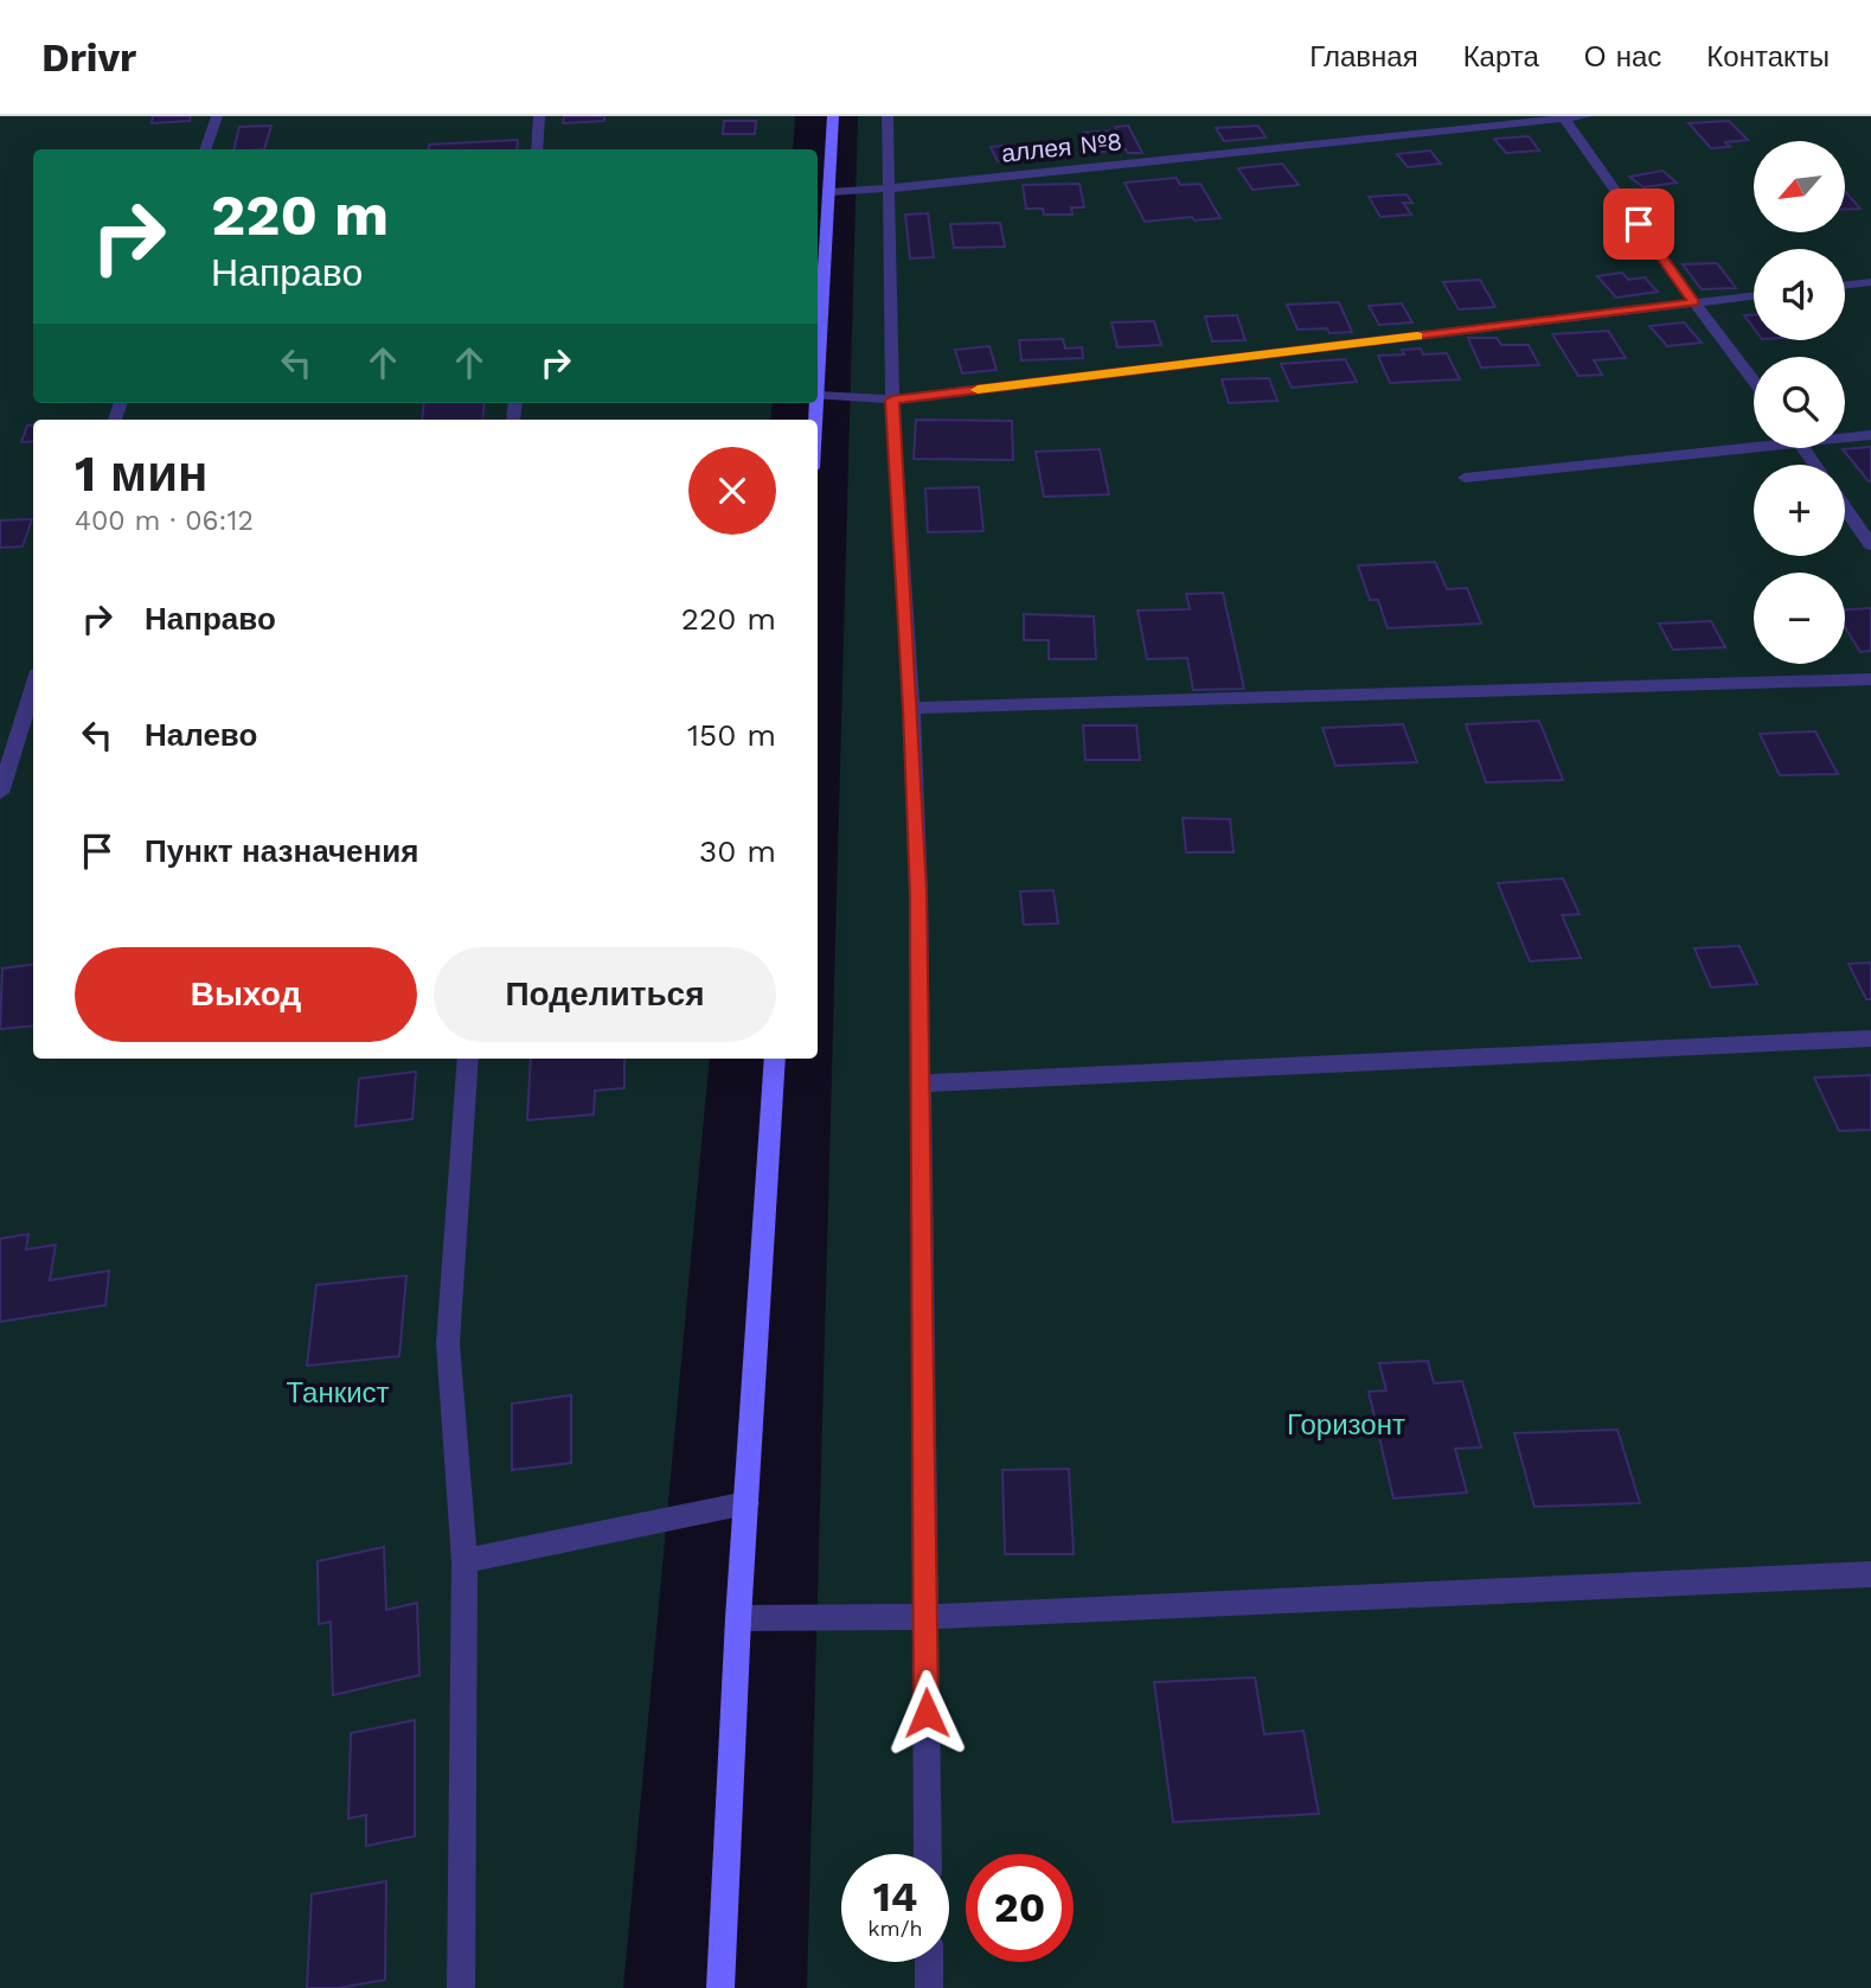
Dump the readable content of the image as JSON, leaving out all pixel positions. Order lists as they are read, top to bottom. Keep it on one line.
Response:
{"streets":{"lane":["аллея №8"]},"parks":["Танкист","Горизонт"],"north":"bottom left","page":{"header":"Drivr","nav":["Главная","Карта","О нас","Контакты"],"map_buttons":["+","−"],"turn":["220 m","Направо"],"heading":["1 мин","400 m · 06:12"],"list":[{"name":"Направо","value":"220 m"},{"name":"Налево","value":"150 m"},{"name":"Пункт назначения","value":"30 m"}],"buttons":["Выход","Поделиться"],"speed":"14 km/h","limit":"20"}}
